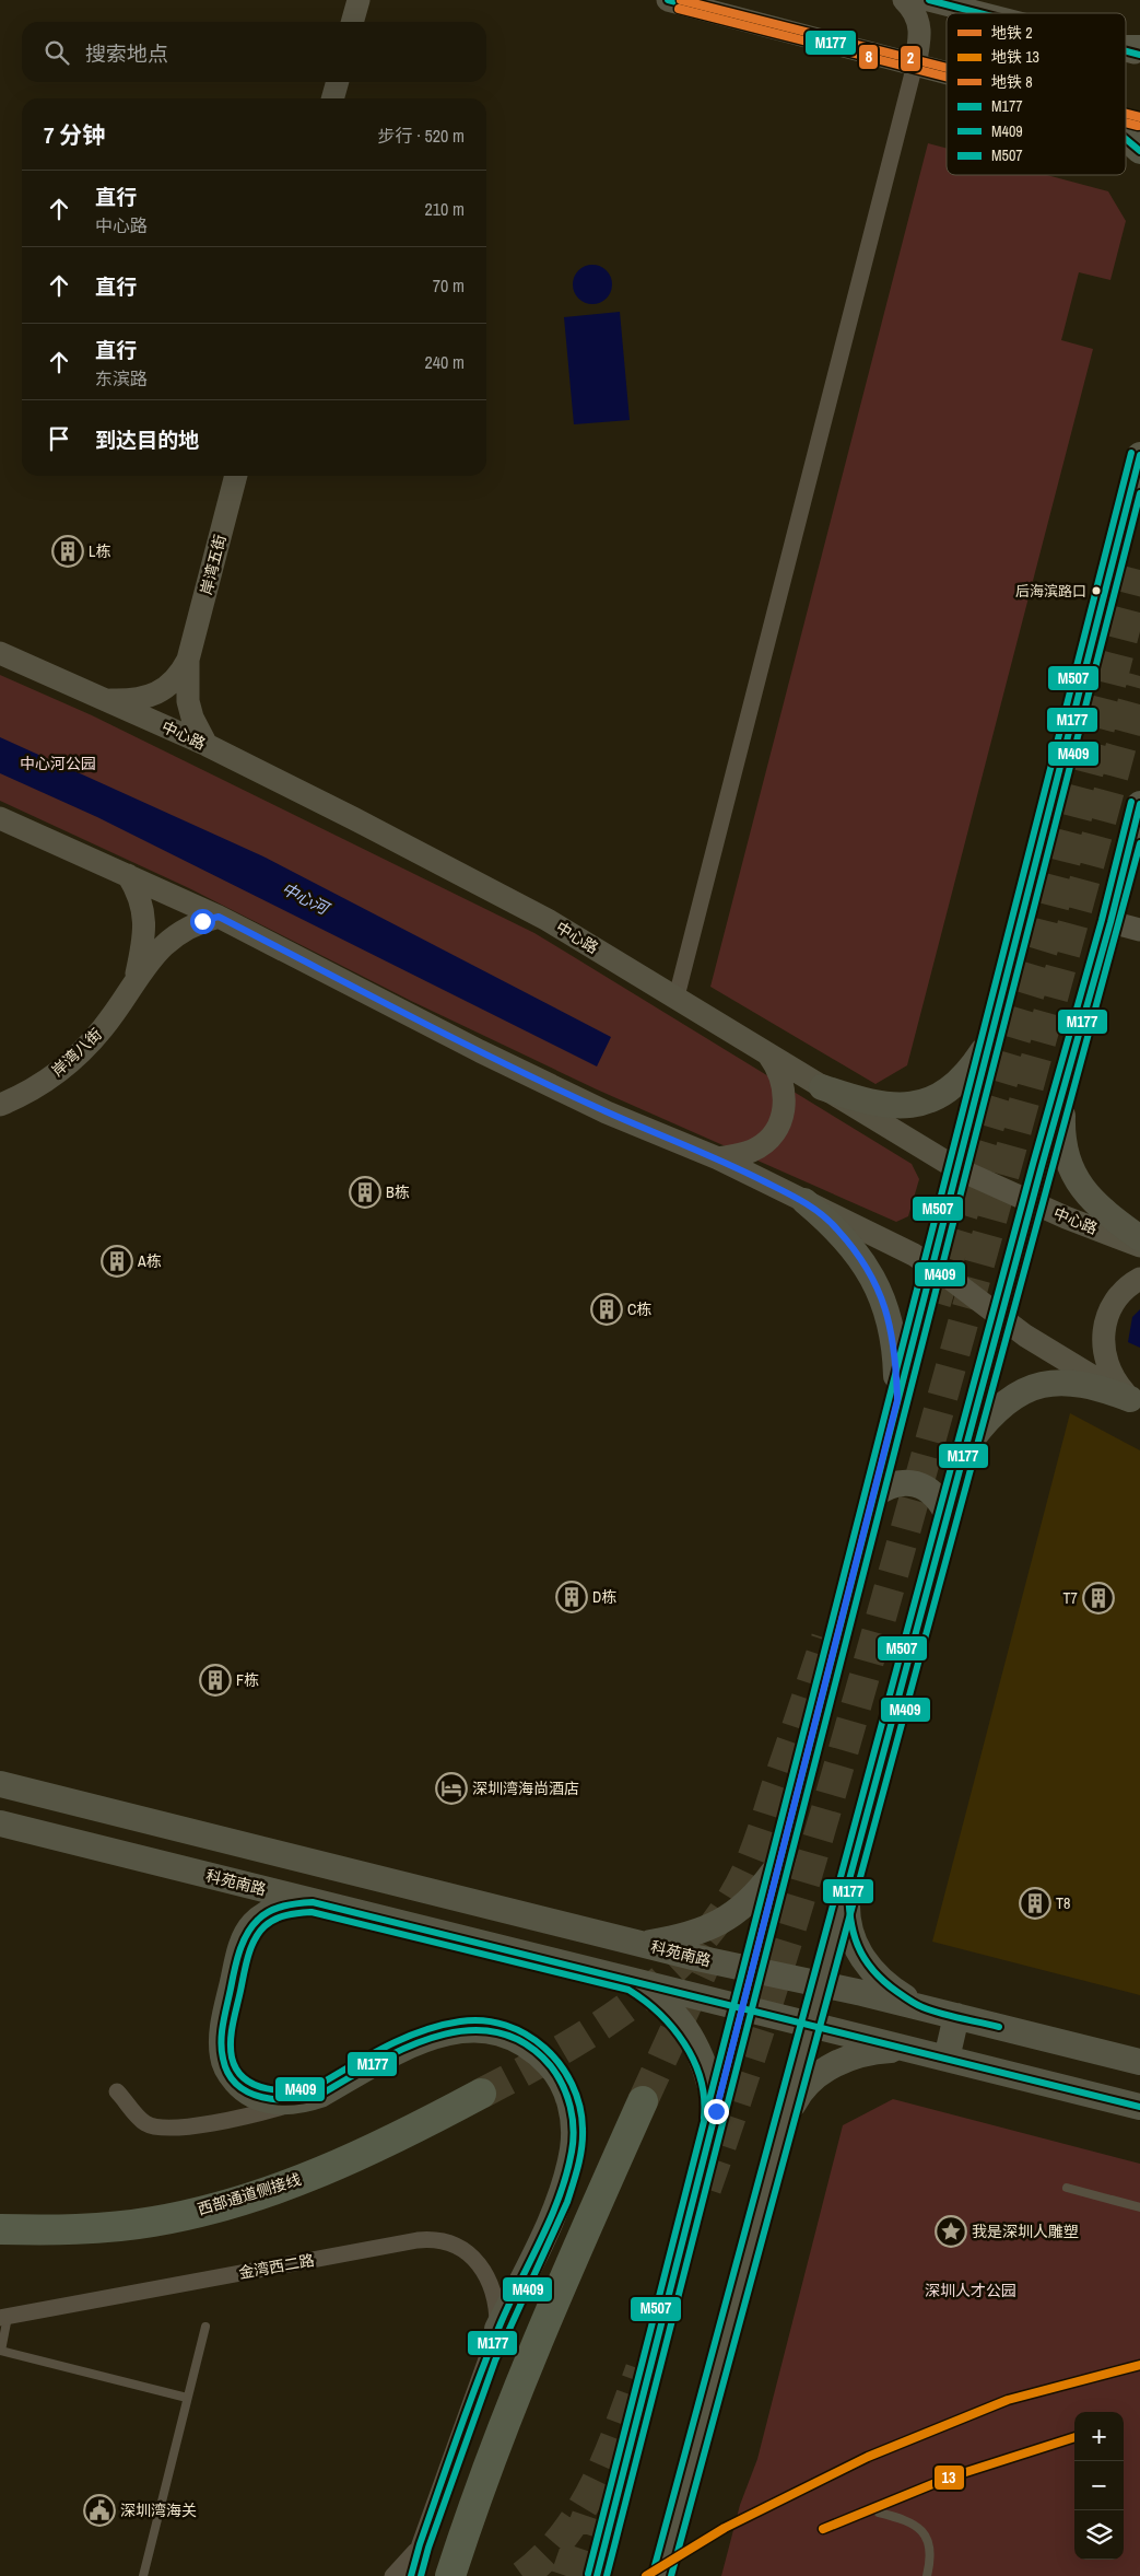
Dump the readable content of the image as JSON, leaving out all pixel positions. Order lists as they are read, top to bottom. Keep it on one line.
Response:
{"streets":{"highway":["西部通道侧接线"],"main road":["岸湾五街","中心路","岸湾八街","科苑南路"],"street":["金湾西二路"]},"water":["中心河"],"parks":["中心河公园","深圳人才公园"],"places":{"building":["L栋","B栋","A栋","C栋","D栋","T7","F栋","T8"],"other":["后海滨路口"],"hotel":["深圳湾海尚酒店"],"place":["我是深圳人雕塑"],"public building":["深圳湾海关"]},"lines":["metro line 2","transit line M177","metro line 8","transit line M507","transit line M409","metro line 13"],"legend":["地铁 2","地铁 13","地铁 8","M177","M409","M507"],"page":{"search":"搜索地点","heading":["7 分钟","步行 · 520 m"],"list":[["直行","中心路","210 m"],["直行","70 m"],["直行","东滨路","240 m"],"到达目的地"],"map_buttons":["+","−"]}}
